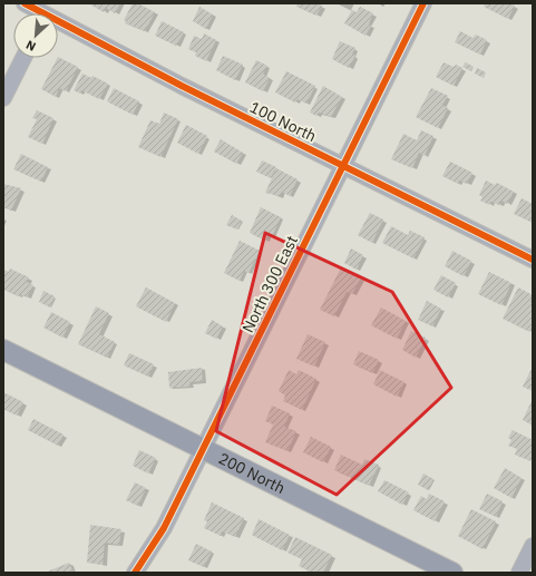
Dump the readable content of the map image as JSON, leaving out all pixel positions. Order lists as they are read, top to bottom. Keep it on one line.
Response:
{"streets":{"main road":["200 North"],"street":["100 North","North 300 East"]},"crossings":[["100 North","North 300 East"],["North 300 East","200 North"]],"north":"bottom left"}
